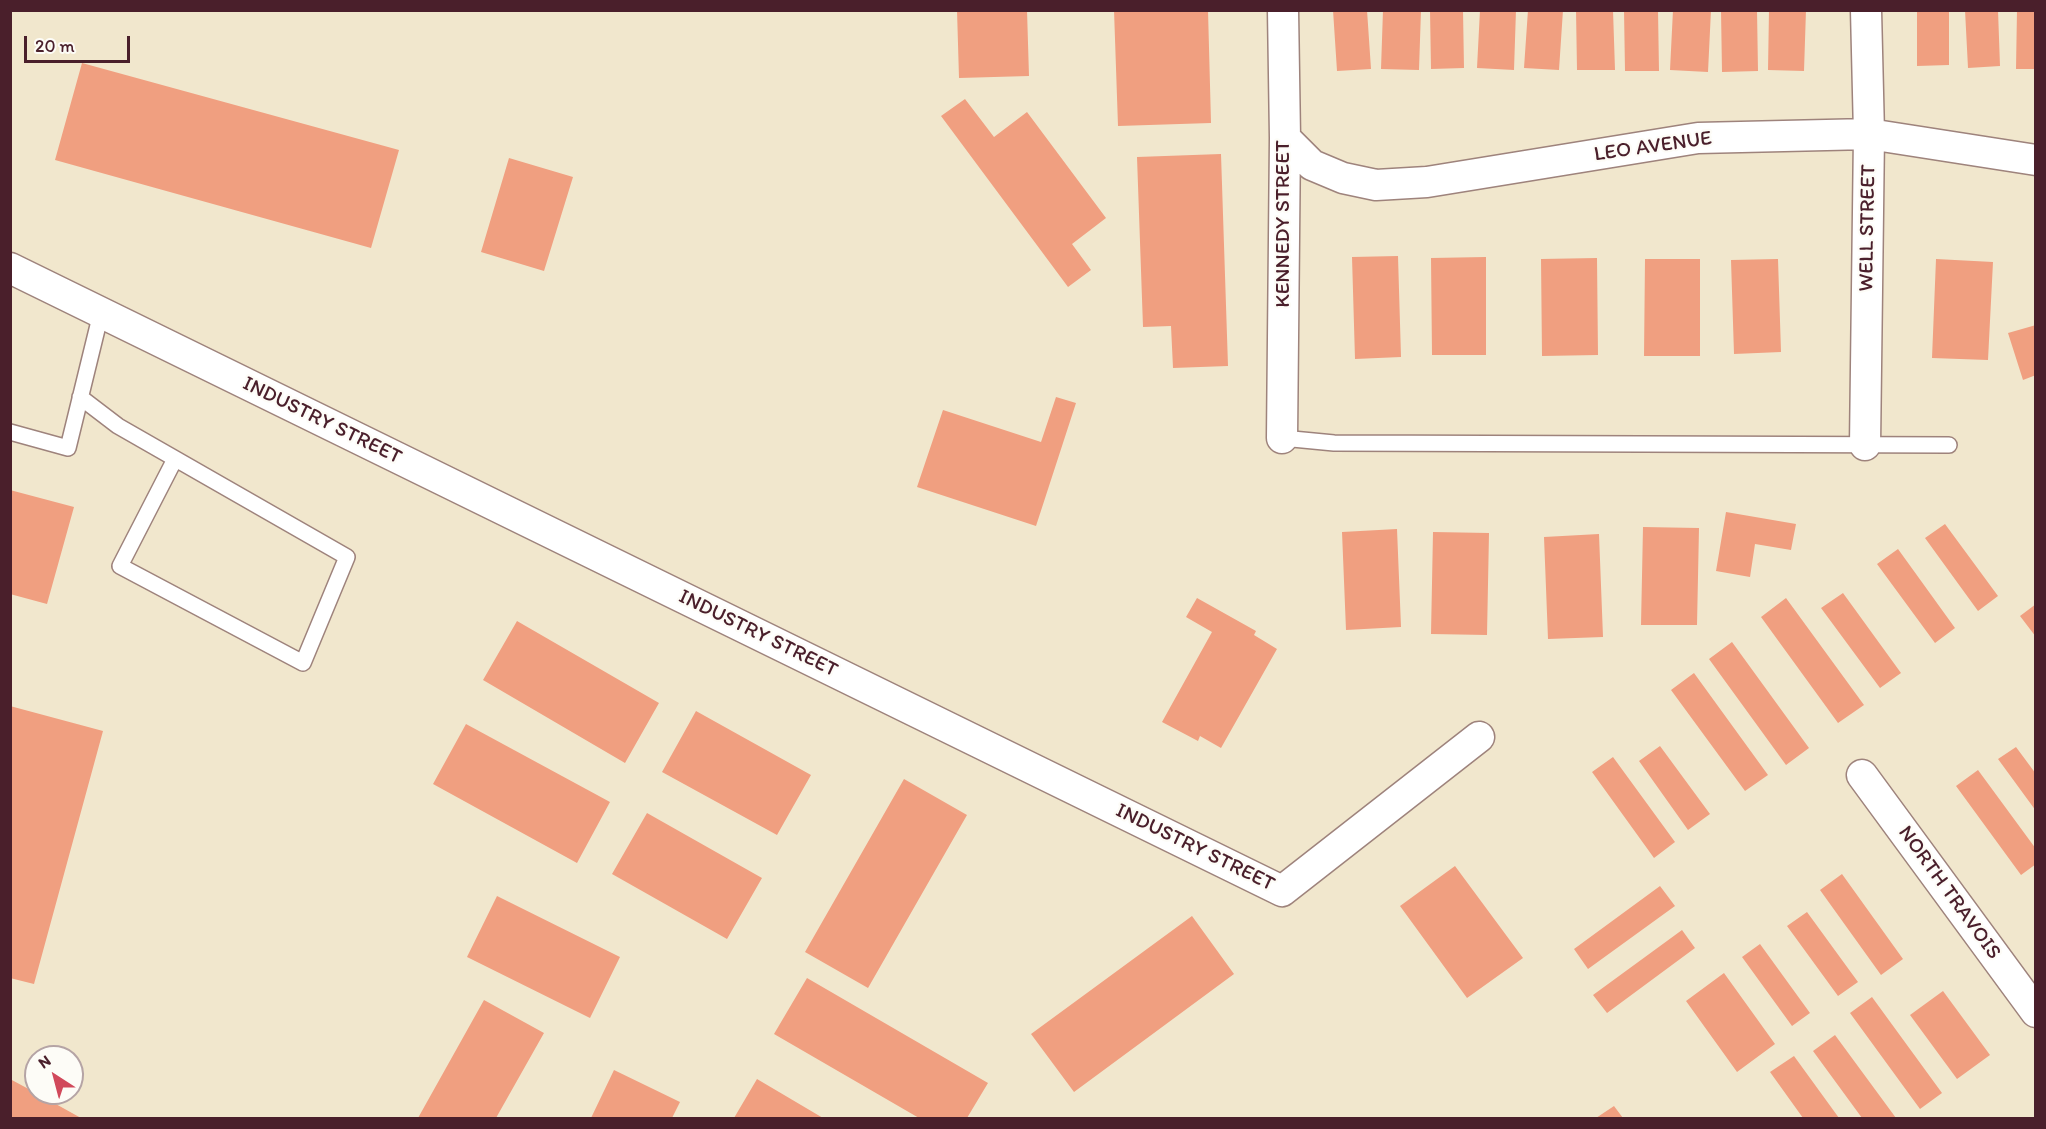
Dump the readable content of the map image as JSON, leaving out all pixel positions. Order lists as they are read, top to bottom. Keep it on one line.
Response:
{"streets":{"street":["LEO AVENUE","KENNEDY STREET","WELL STREET","INDUSTRY STREET","NORTH TRAVOIS"]},"crossings":[["LEO AVENUE","KENNEDY STREET"],["LEO AVENUE","WELL STREET"]],"scale_bar":"20 m","north":"top left"}
